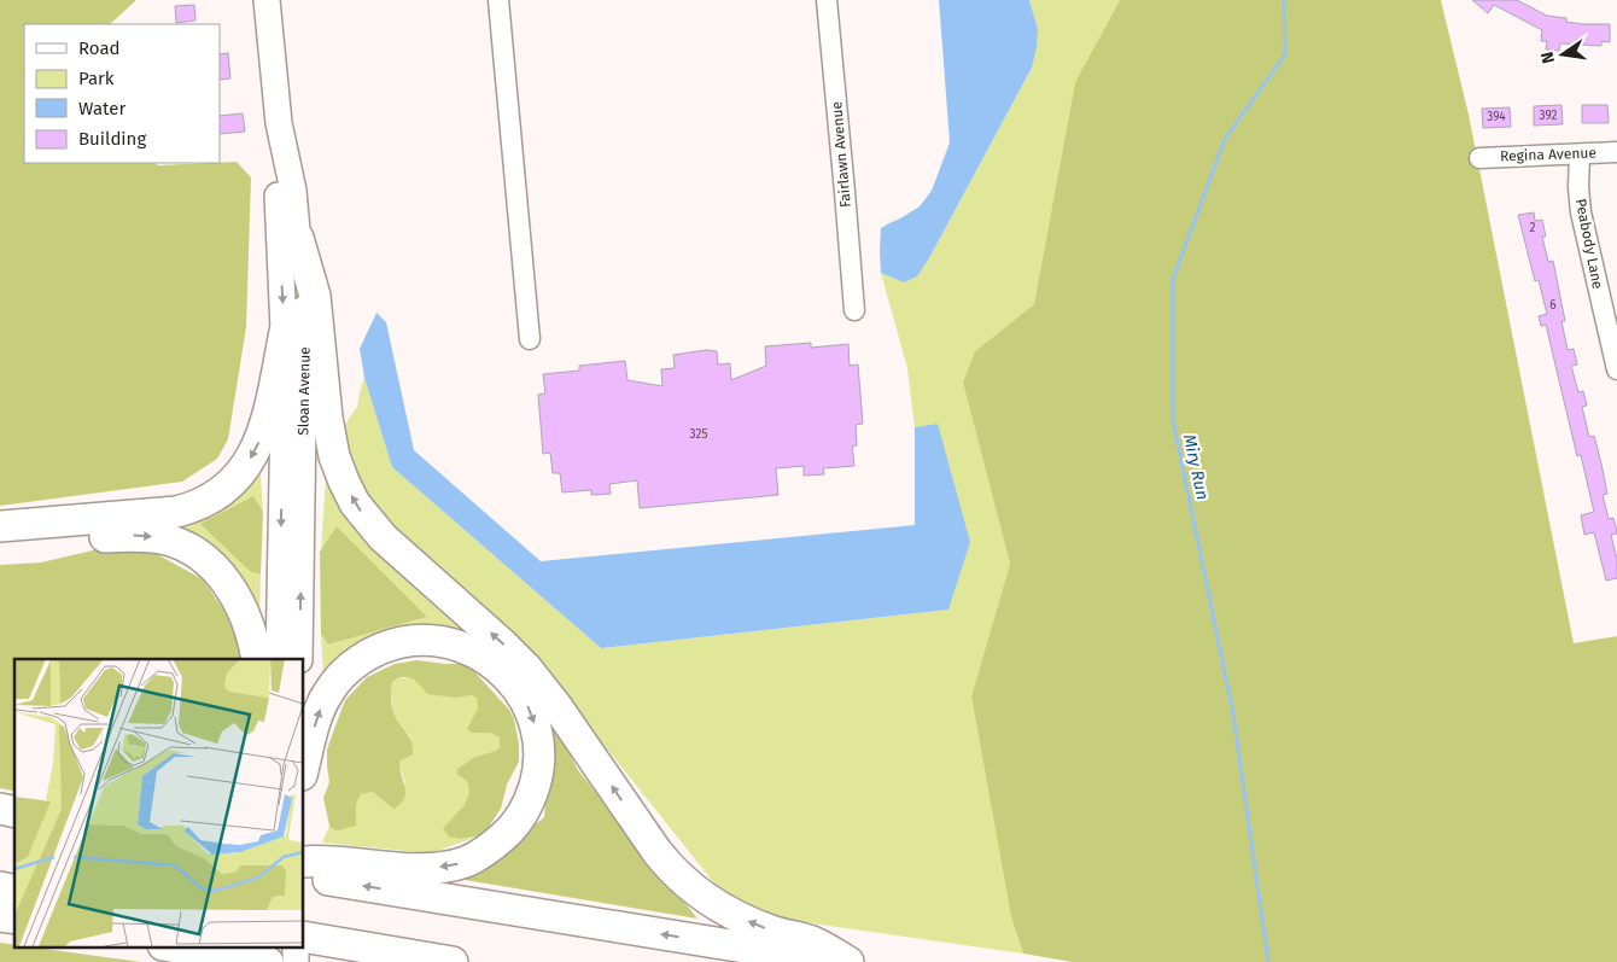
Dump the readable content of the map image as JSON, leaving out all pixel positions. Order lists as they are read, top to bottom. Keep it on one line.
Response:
{"streets":{"main road":["Sloan Avenue"],"street":["Fairlawn Avenue","Regina Avenue","Peabody Lane"]},"crossings":[["Regina Avenue","Peabody Lane"]],"water":["Miry Run"],"house_numbers":["392","394","2","6","325"],"legend":["Road","Park","Water","Building"],"north":"left"}
